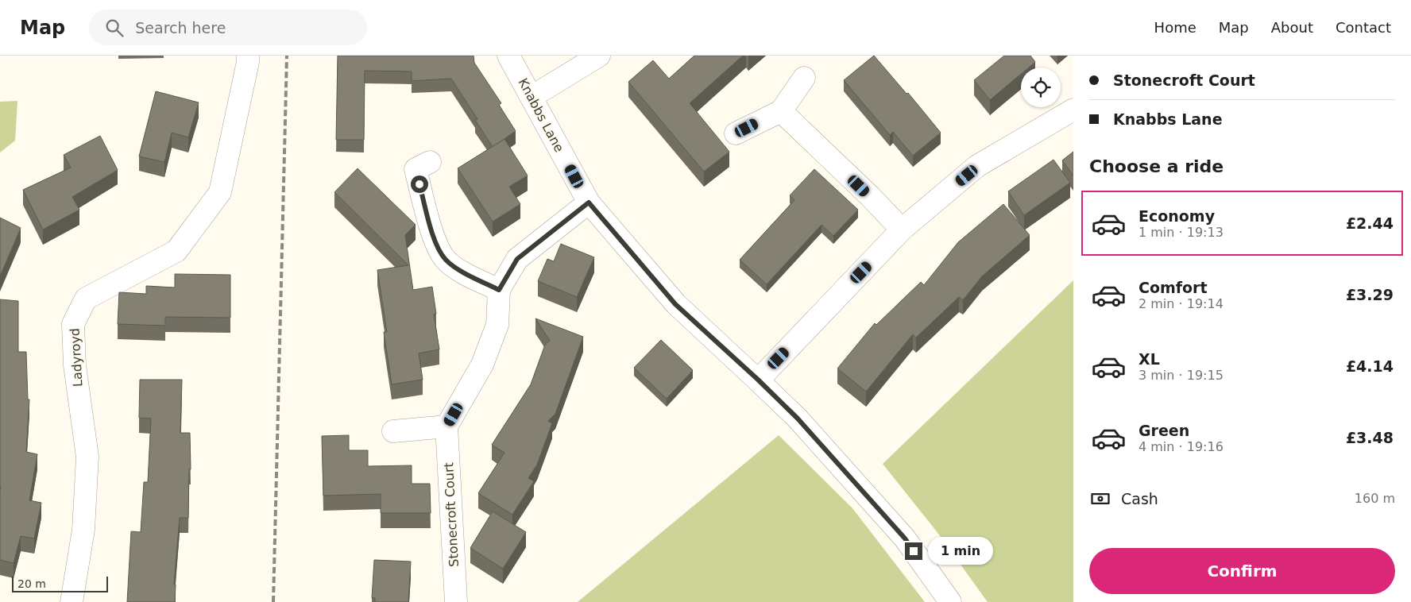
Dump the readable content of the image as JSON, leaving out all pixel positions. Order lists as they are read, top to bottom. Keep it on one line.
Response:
{"streets":{"street":["Knabbs Lane","Ladyroyd","Stonecroft Court"]},"scale_bar":"20 m","page":{"header":"Map","search":"Search here","nav":["Home","Map","About","Contact"],"banner":["Stonecroft Court","Knabbs Lane"],"heading":"Choose a ride","list":[{"name":"Economy","note":"1 min · 19:13","value":"£2.44"},{"name":"Comfort","note":"2 min · 19:14","value":"£3.29"},{"name":"XL","note":"3 min · 19:15","value":"£4.14"},{"name":"Green","note":"4 min · 19:16","value":"£3.48"}],"pay":["Cash","160 m"],"bubble":"1 min","buttons":"Confirm","scale":"20 m"}}
